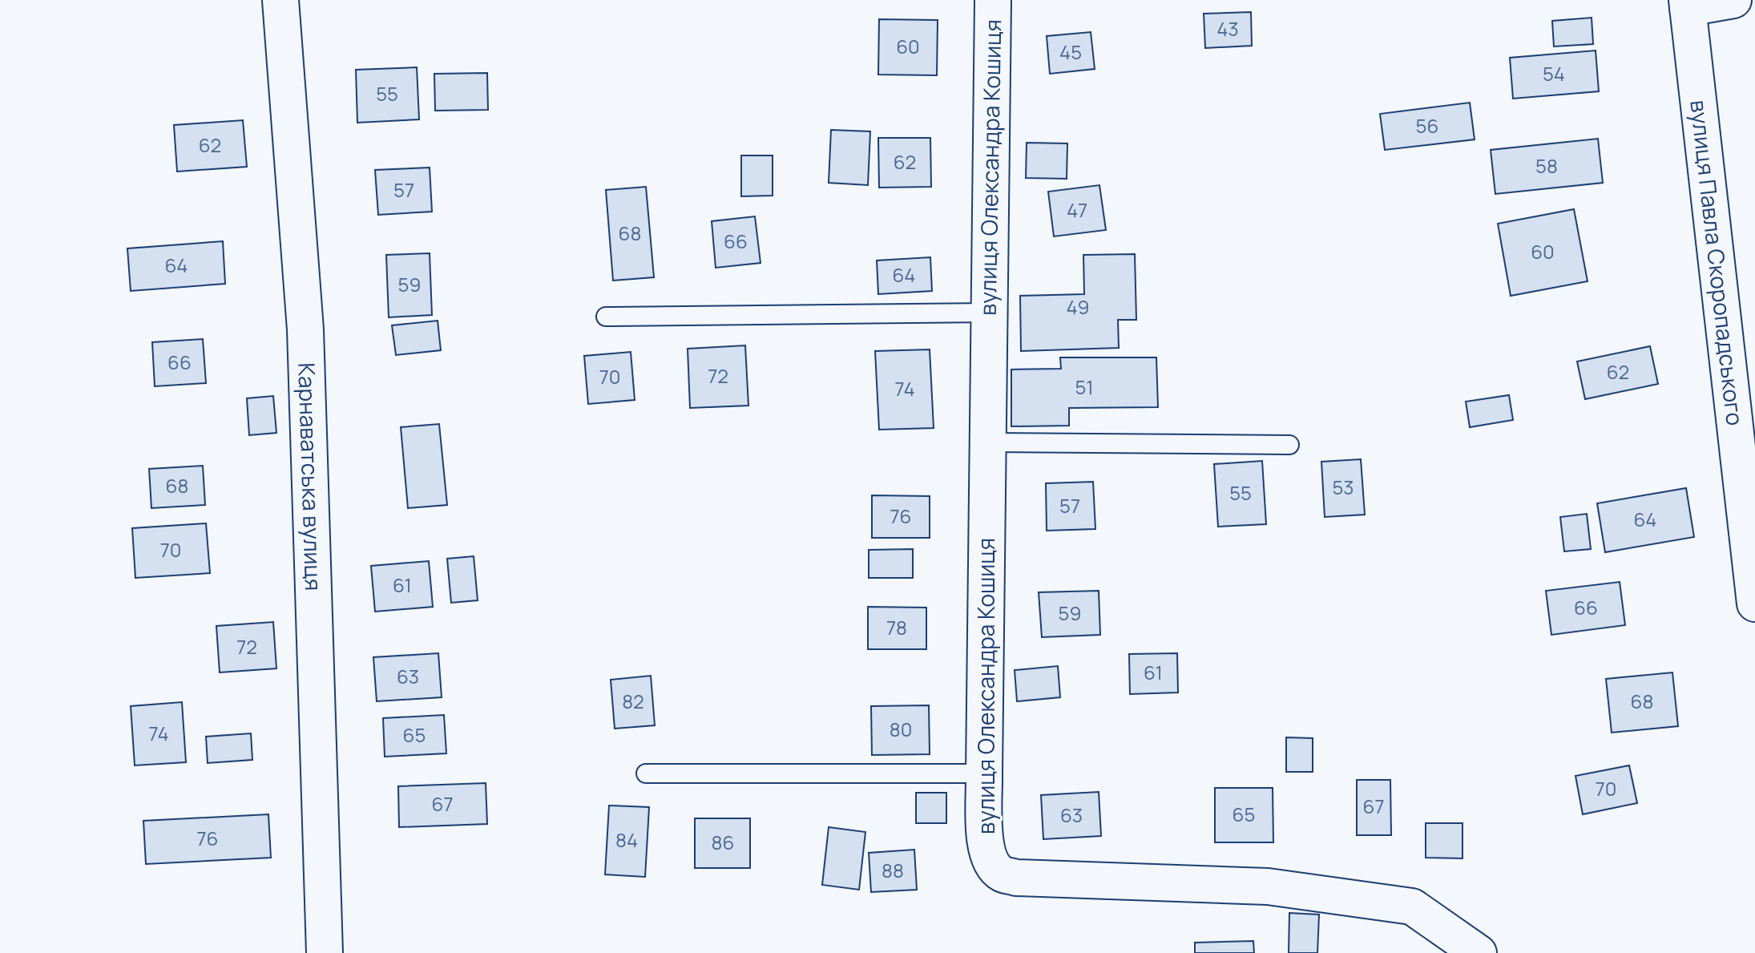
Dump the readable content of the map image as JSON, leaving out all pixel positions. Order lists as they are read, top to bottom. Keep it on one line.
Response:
{"streets":{"street":["вулиця Олександра Кошиця","вулиця Павла Скоропадського","Карнаватська вулиця"]},"house_numbers":["43","60","45","54","55","56","62","62","58","57","47","68","66","60","64","64","59","49","66","62","72","70","51","74","68","53","55","57","76","64","70","61","66","59","78","72","61","63","82","68","80","74","65","70","67","67","65","63","76","84","86","88"]}
